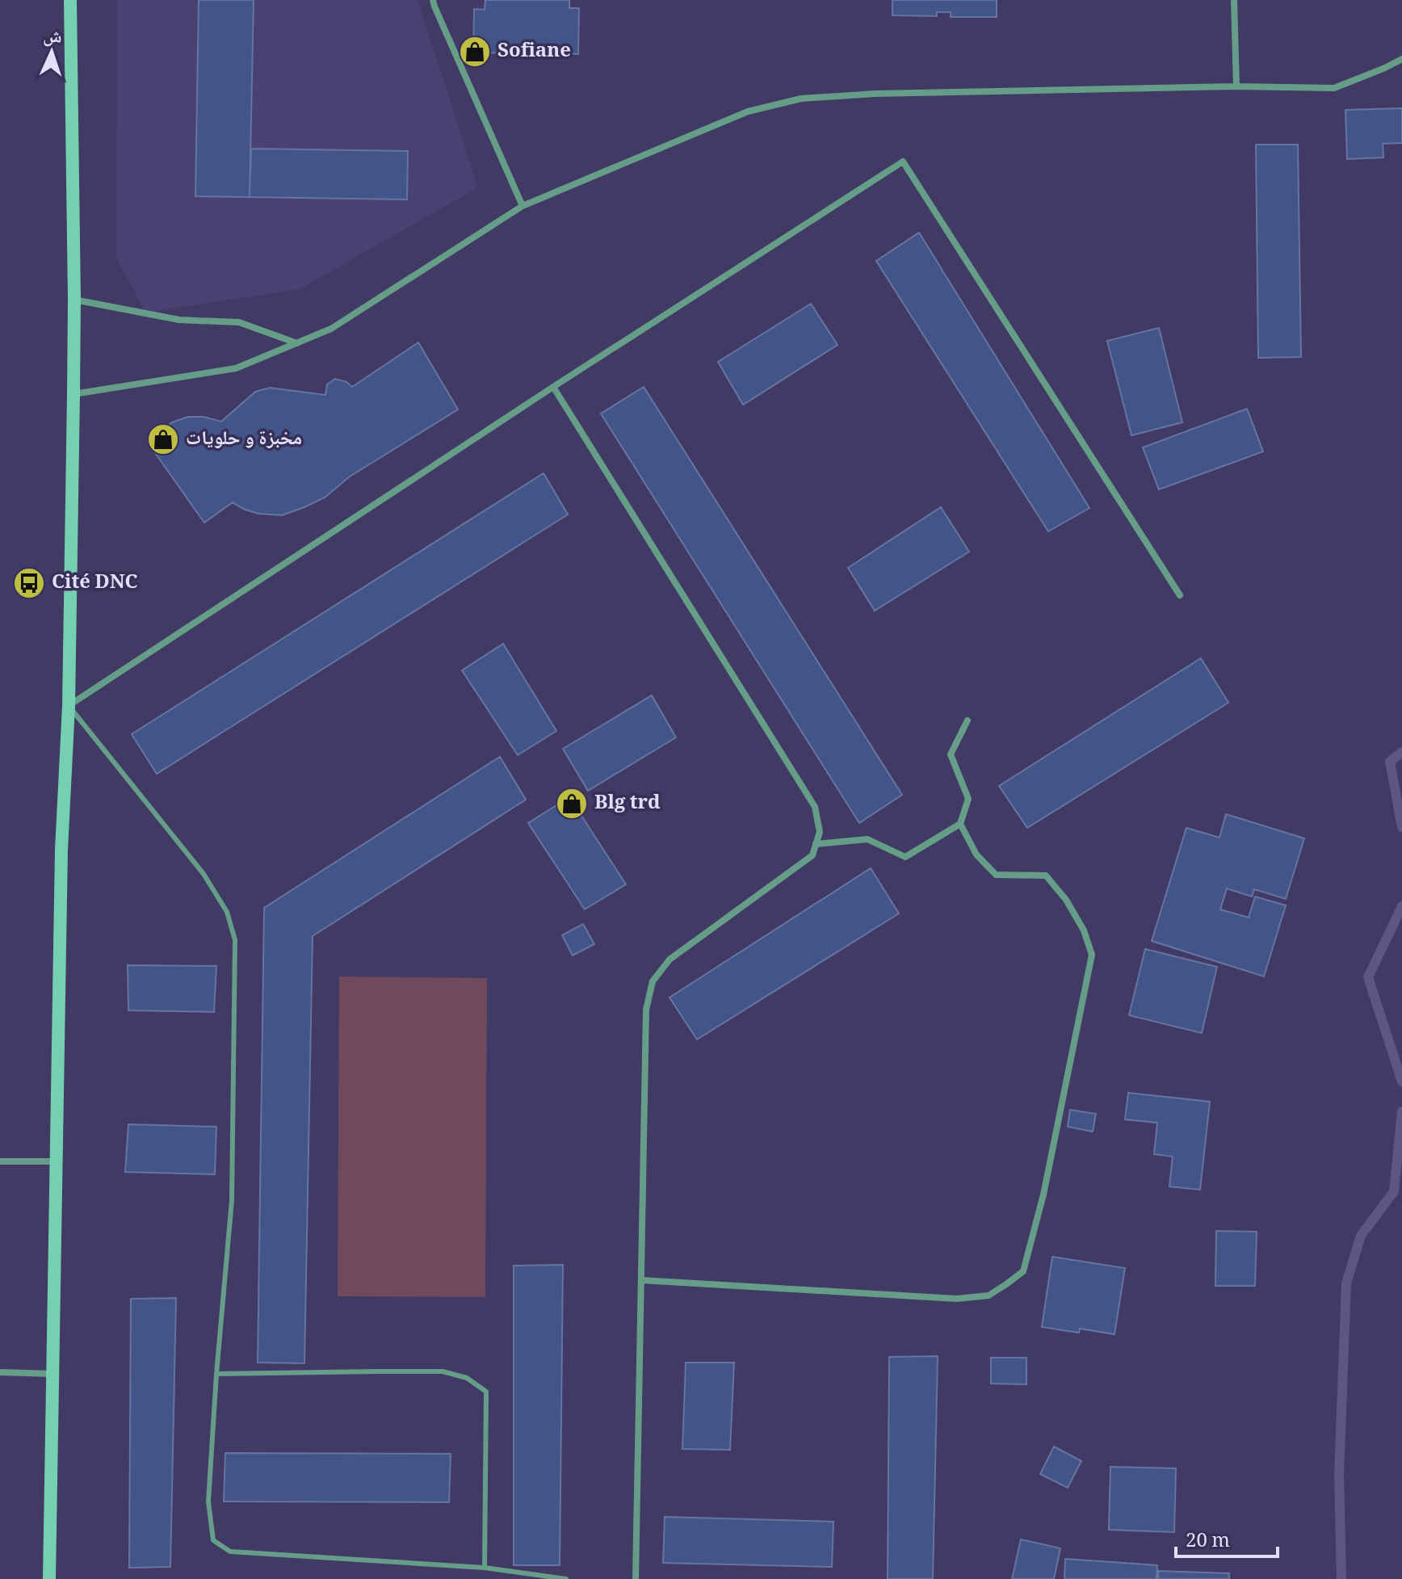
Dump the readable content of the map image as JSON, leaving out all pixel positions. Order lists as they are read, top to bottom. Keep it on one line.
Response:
{"places":{"shop":["Sofiane","مخبزة و حلويات","Blg trd"],"bus stop":["Cité DNC"]},"scale_bar":"20 m","north":"top"}
